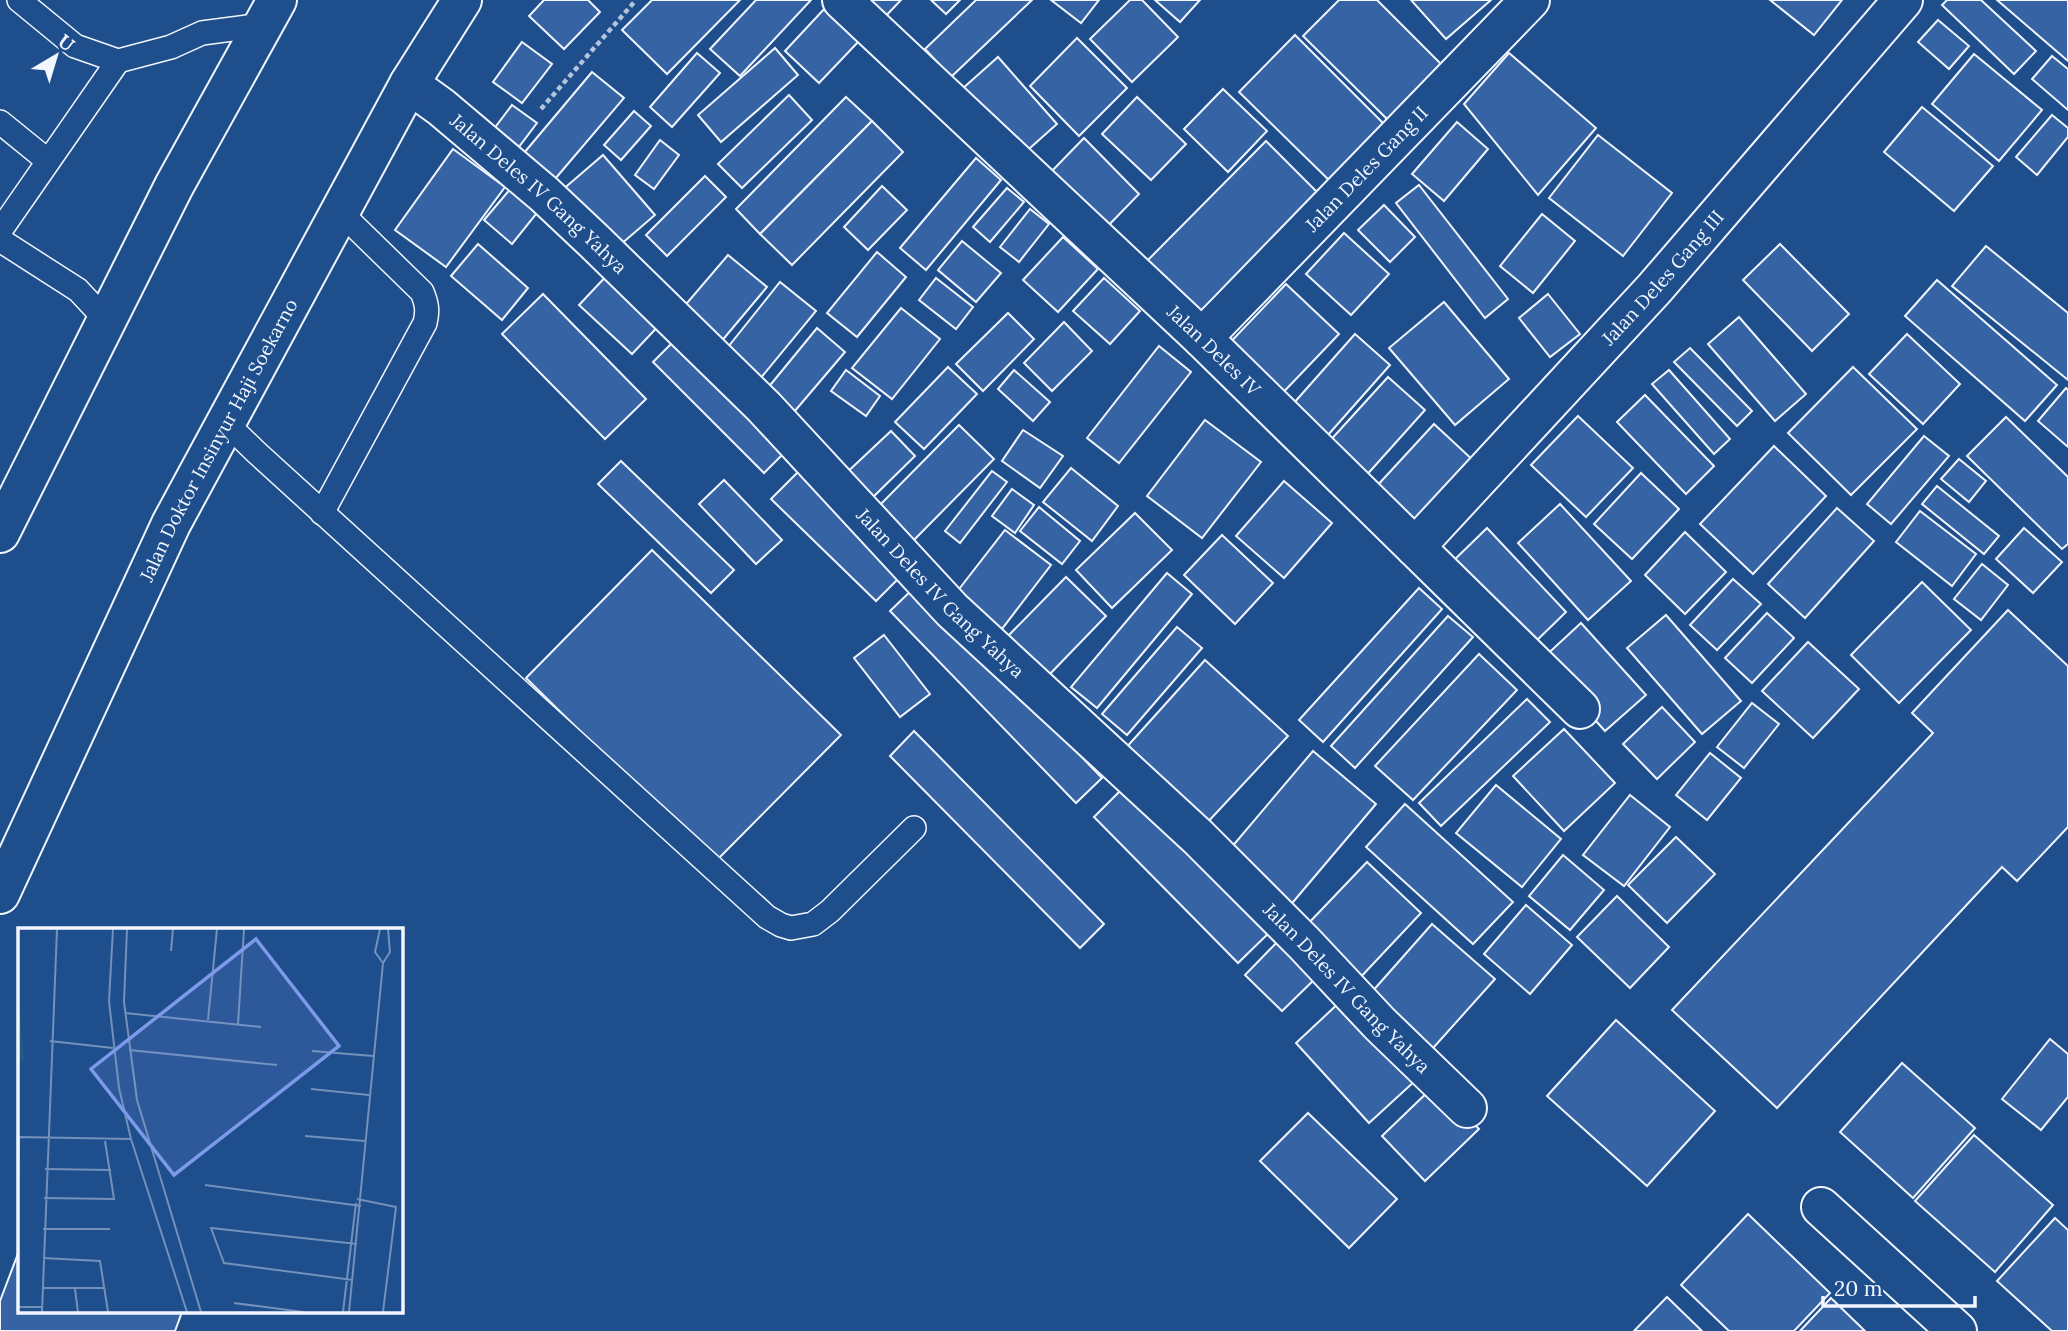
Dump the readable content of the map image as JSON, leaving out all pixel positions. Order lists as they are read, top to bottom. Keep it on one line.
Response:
{"streets":{"street":["Jalan Deles Gang II","Jalan Deles IV Gang Yahya","Jalan Deles Gang III","Jalan Deles IV","Jalan Doktor Insinyur Haji Soekarno"]},"crossings":[["Jalan Deles Gang II","Jalan Deles IV"],["Jalan Deles IV Gang Yahya","Jalan Doktor Insinyur Haji Soekarno"],["Jalan Deles Gang III","Jalan Deles IV"]],"scale_bar":"20 m","north":"top right"}
